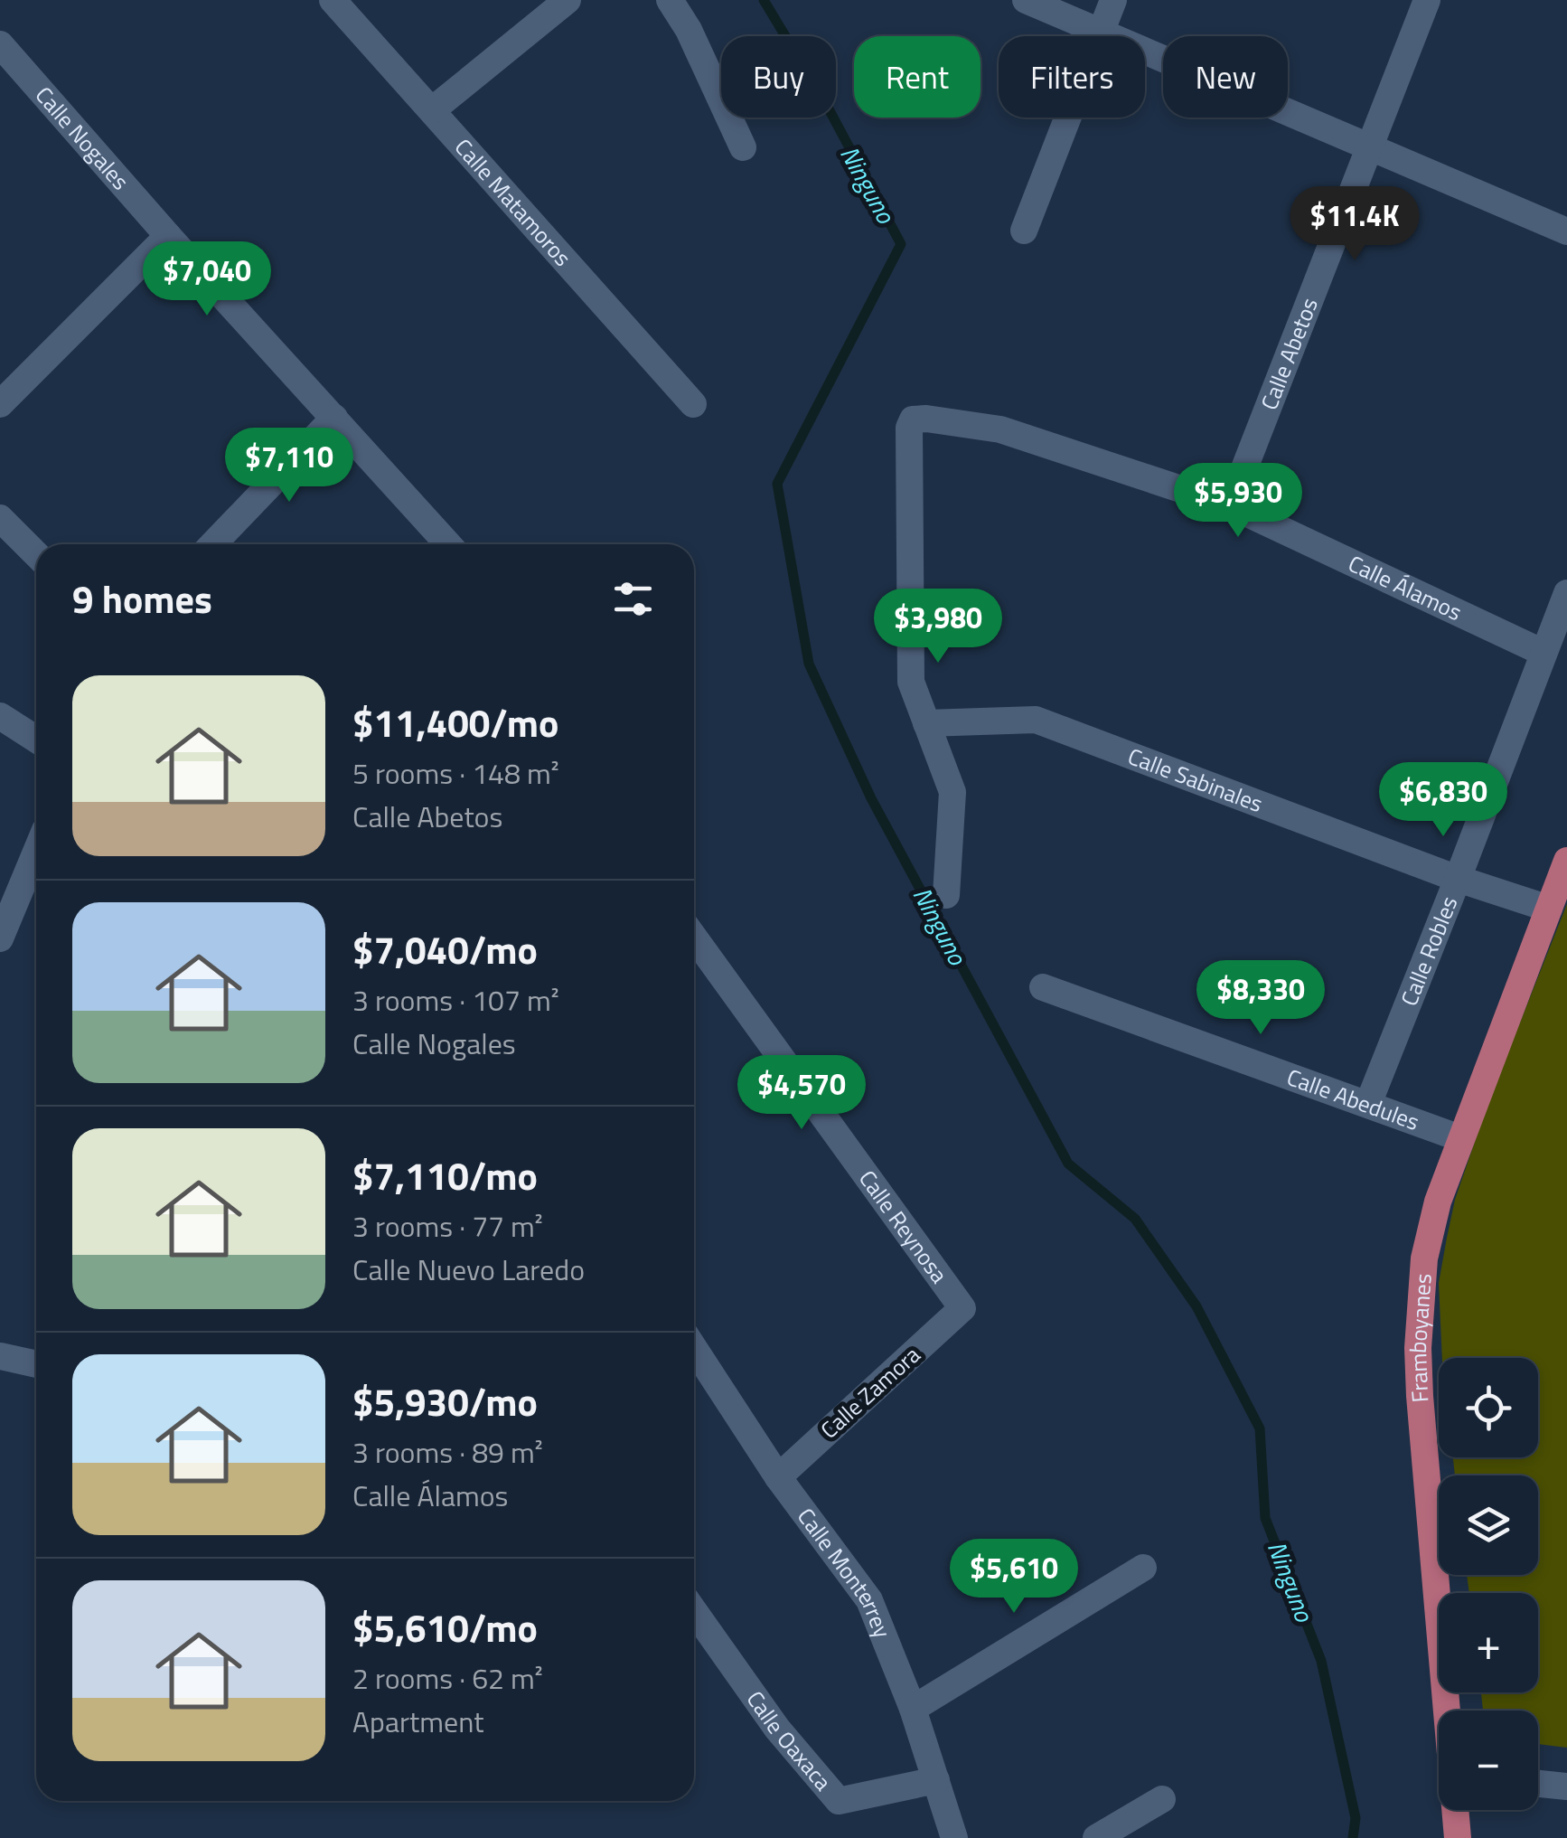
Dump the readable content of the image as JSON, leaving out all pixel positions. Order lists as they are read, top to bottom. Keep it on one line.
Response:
{"streets":{"main road":["Framboyanes"],"street":["Calle Nogales","Calle Matamoros","Calle Abetos","Calle Álamos","Calle Sabinales","Calle Robles","Calle Abedules","Calle Reynosa","Calle Zamora","Calle Monterrey","Calle Oaxaca"]},"crossings":[["Calle Abetos","Calle Álamos"],["Calle Álamos","Calle Sabinales"],["Calle Álamos","Calle Robles"],["Calle Sabinales","Calle Robles"],["Calle Sabinales","Framboyanes"],["Calle Robles","Calle Abedules"],["Calle Abedules","Framboyanes"],["Calle Reynosa","Calle Zamora"],["Calle Zamora","Calle Monterrey"],["Calle Monterrey","Calle Oaxaca"]],"water":["Ninguno"],"page":{"chip":["Buy","Rent","Filters","New"],"price":["$11.4K","$7,040","$7,110","$5,930","$3,980","$6,830","$8,330","$4,570","$5,610"],"heading":"9 homes","list":[{"name":"$11,400/mo","note":"5 rooms · 148 m² · Calle Abetos"},{"name":"$7,040/mo","note":"3 rooms · 107 m² · Calle Nogales"},{"name":"$7,110/mo","note":"3 rooms · 77 m² · Calle Nuevo Laredo"},{"name":"$5,930/mo","note":"3 rooms · 89 m² · Calle Álamos"},{"name":"$5,610/mo","note":"2 rooms · 62 m² · Apartment"}],"map_buttons":["+","−"]}}
